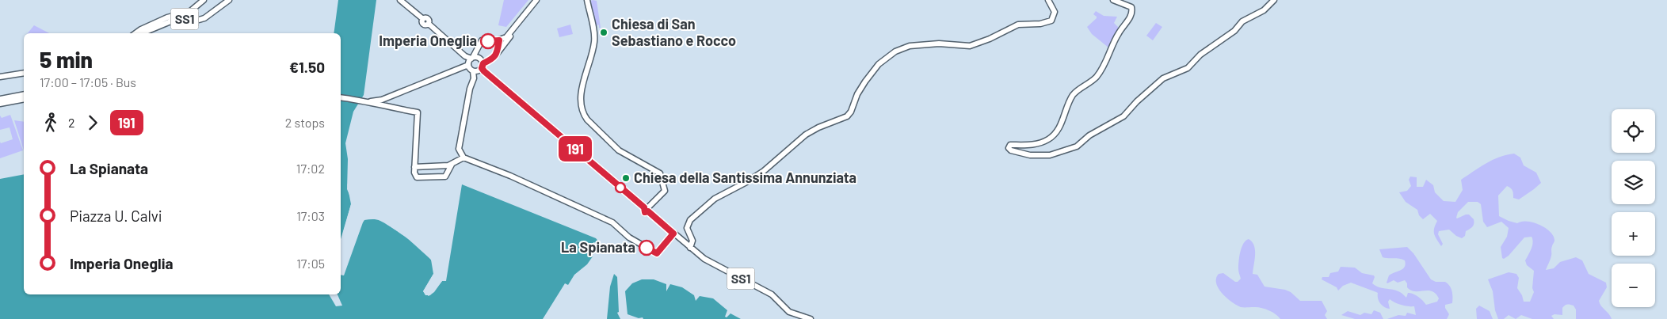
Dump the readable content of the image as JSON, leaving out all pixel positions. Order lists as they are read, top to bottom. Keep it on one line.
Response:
{"streets":{"main road":["SS1"]},"places":["Chiesa di San Sebastiano e Rocco","Imperia Oneglia","Chiesa della Santissima Annunziata","La Spianata"],"lines":["bus line 191"],"page":{"on_map":"191","heading":["5 min","17:00 – 17:05 · Bus","€1.50"],"legs":["2","191","2 stops"],"map_buttons":["+","−"],"list":[{"name":"La Spianata","value":"17:02"},{"name":"Piazza U. Calvi","value":"17:03"},{"name":"Imperia Oneglia","value":"17:05"}]}}
